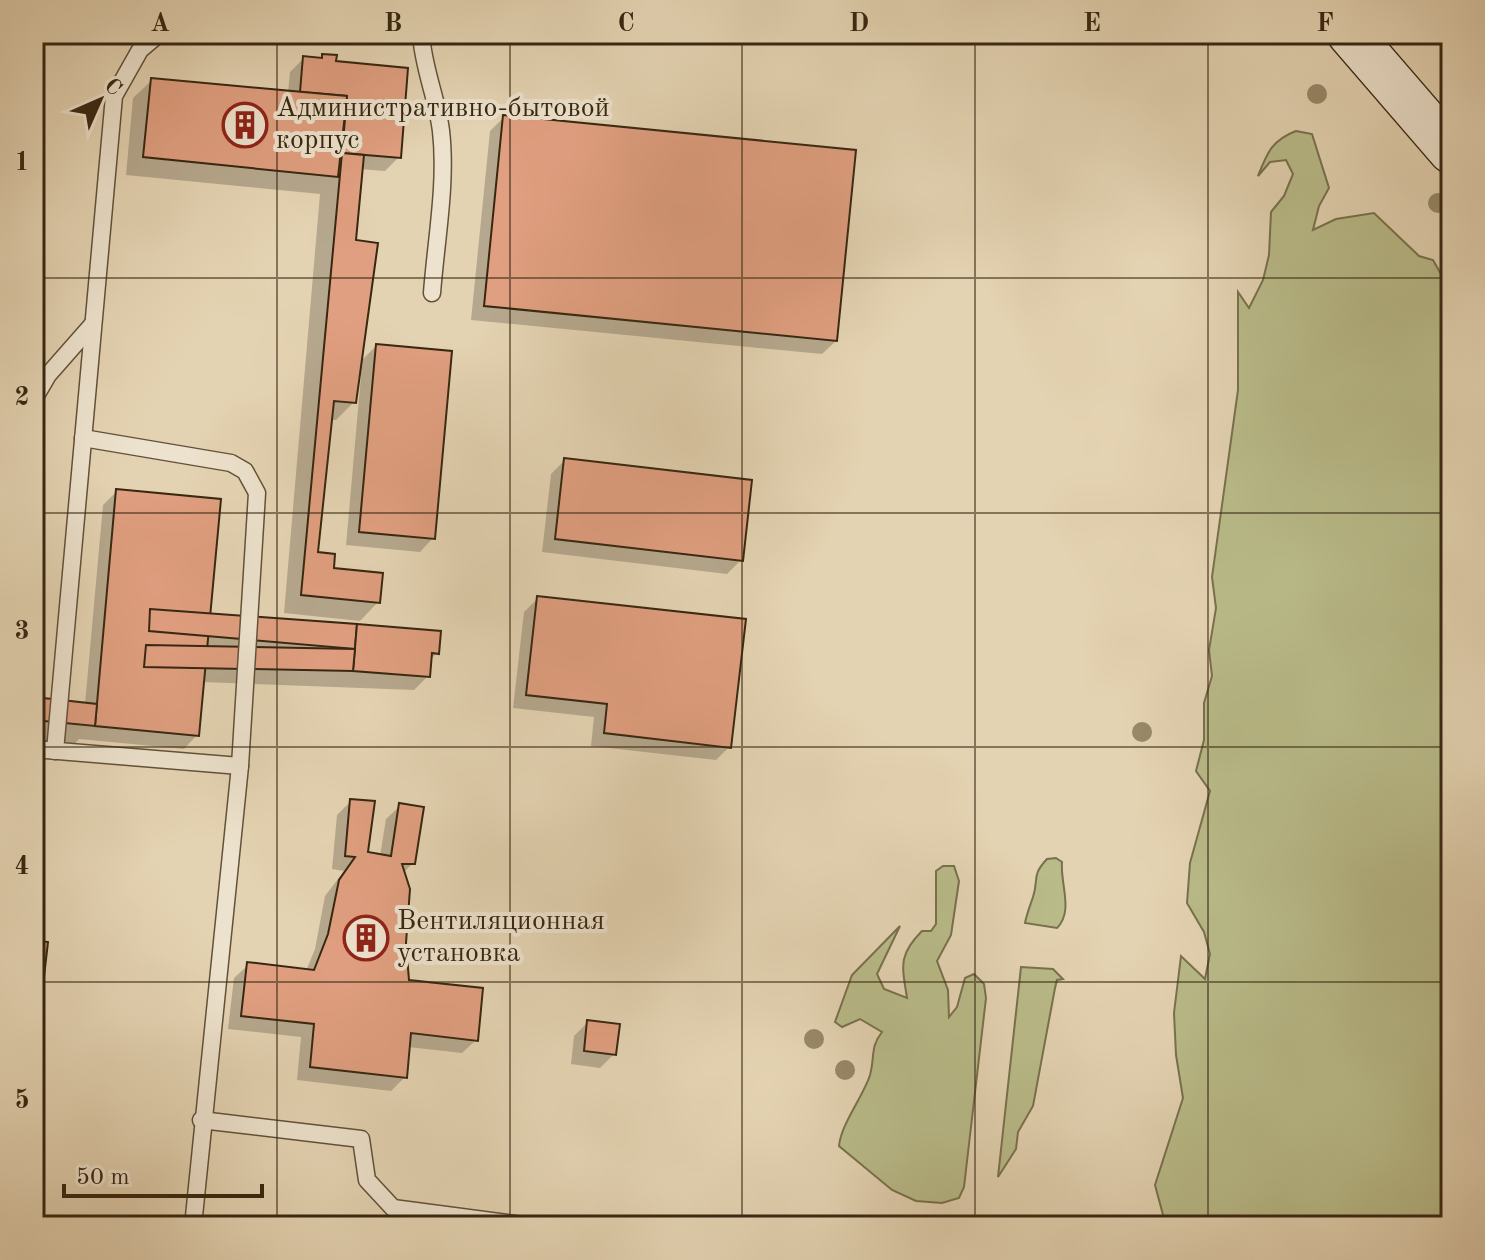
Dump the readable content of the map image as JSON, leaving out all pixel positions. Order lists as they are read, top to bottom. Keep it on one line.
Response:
{"places":{"building":["Административно-бытовой корпус","Вентиляционная установка"]},"scale_bar":"50 m","north":"top right","grid":{"columns":["A","B","C","D","E","F"],"rows":["1","2","3","4","5"]}}
